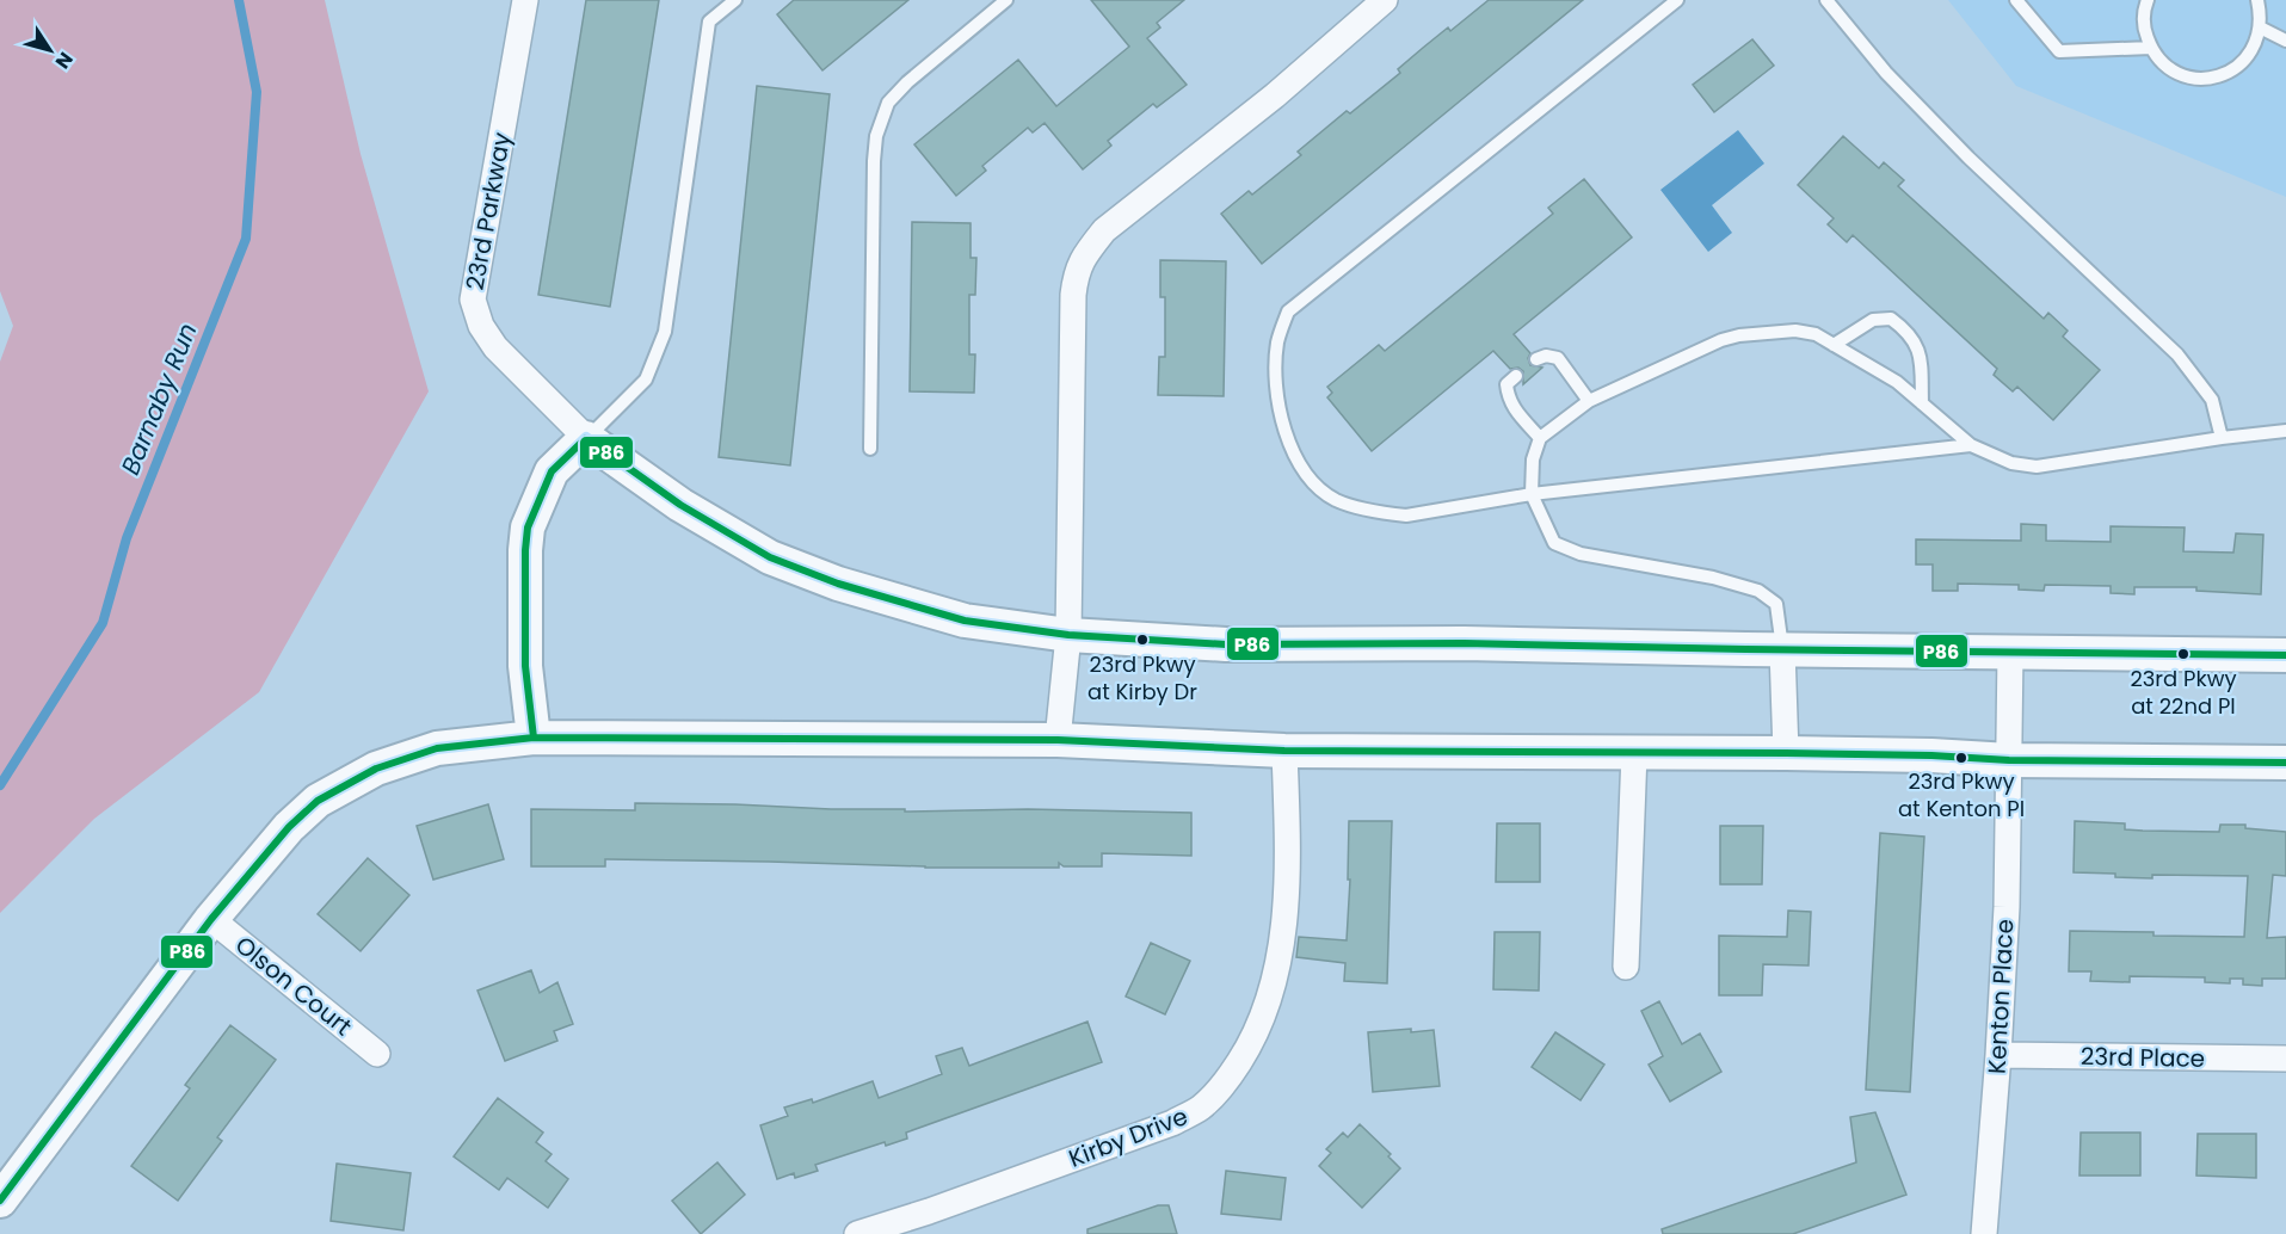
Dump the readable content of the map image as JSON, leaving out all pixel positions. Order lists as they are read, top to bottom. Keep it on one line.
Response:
{"streets":{"street":["23rd Parkway","Olson Court","Kenton Place","23rd Place","Kirby Drive"]},"crossings":[["23rd Parkway","Kenton Place"],["Kenton Place","23rd Place"]],"water":["Barnaby Run"],"places":["23rd Pkwy at Kirby Dr","23rd Pkwy at 22nd Pl","23rd Pkwy at Kenton Pl"],"lines":["transit line P86"],"north":"bottom right"}
